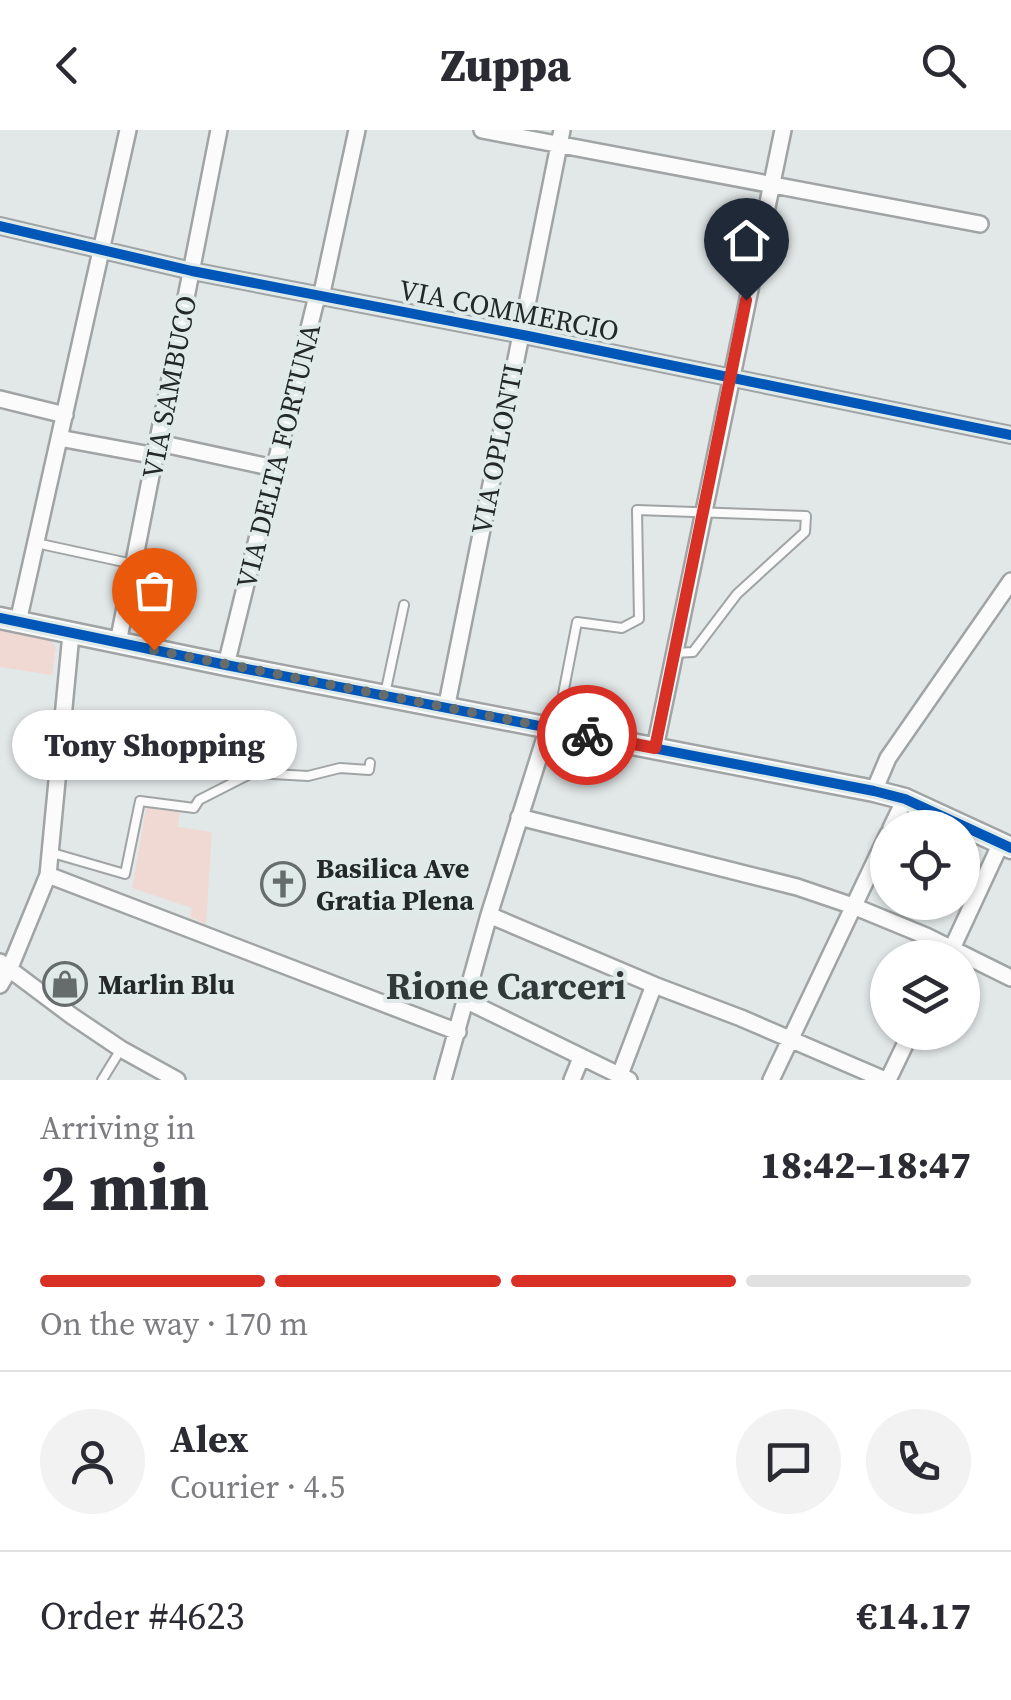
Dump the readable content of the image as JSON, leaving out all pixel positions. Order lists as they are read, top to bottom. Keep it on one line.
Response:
{"streets":{"street":["VIA COMMERCIO","VIA SAMBUCO","VIA OPLONTI","VIA DELTA FORTUNA"]},"crossings":[["VIA COMMERCIO","VIA SAMBUCO"],["VIA COMMERCIO","VIA OPLONTI"],["VIA COMMERCIO","VIA DELTA FORTUNA"]],"districts":["Rione Carceri"],"places":{"other":["Tony Shopping"],"church":["Basilica Ave Gratia Plena"],"shop":["Marlin Blu"]},"page":{"header":"Zuppa","bubble":"Tony Shopping","heading":["2 min","Arriving in","18:42–18:47"],"panel":["Alex","Courier · 4.5","Order #4623","€14.17"],"bar":"On the way · 170 m"}}
